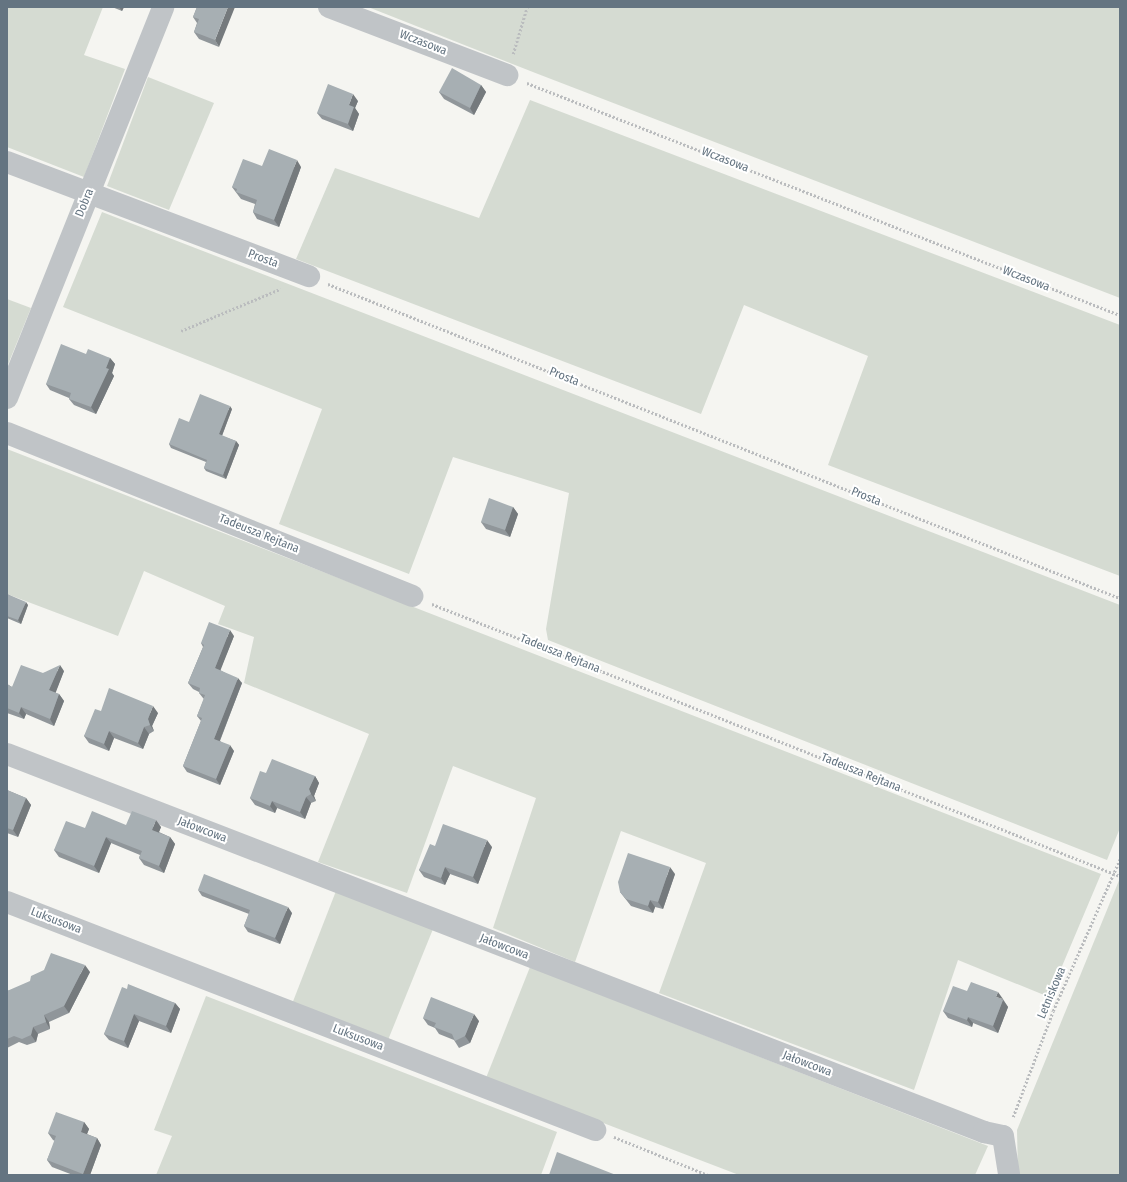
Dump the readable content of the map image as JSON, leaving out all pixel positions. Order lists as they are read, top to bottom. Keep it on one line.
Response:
{"streets":{"street":["Wczasowa","Dobra","Prosta","Tadeusza Rejtana","Jałowcowa","Luksusowa"],"path":["Letniskowa"]},"crossings":[["Dobra","Prosta"],["Tadeusza Rejtana","Letniskowa"],["Jałowcowa","Letniskowa"]]}
